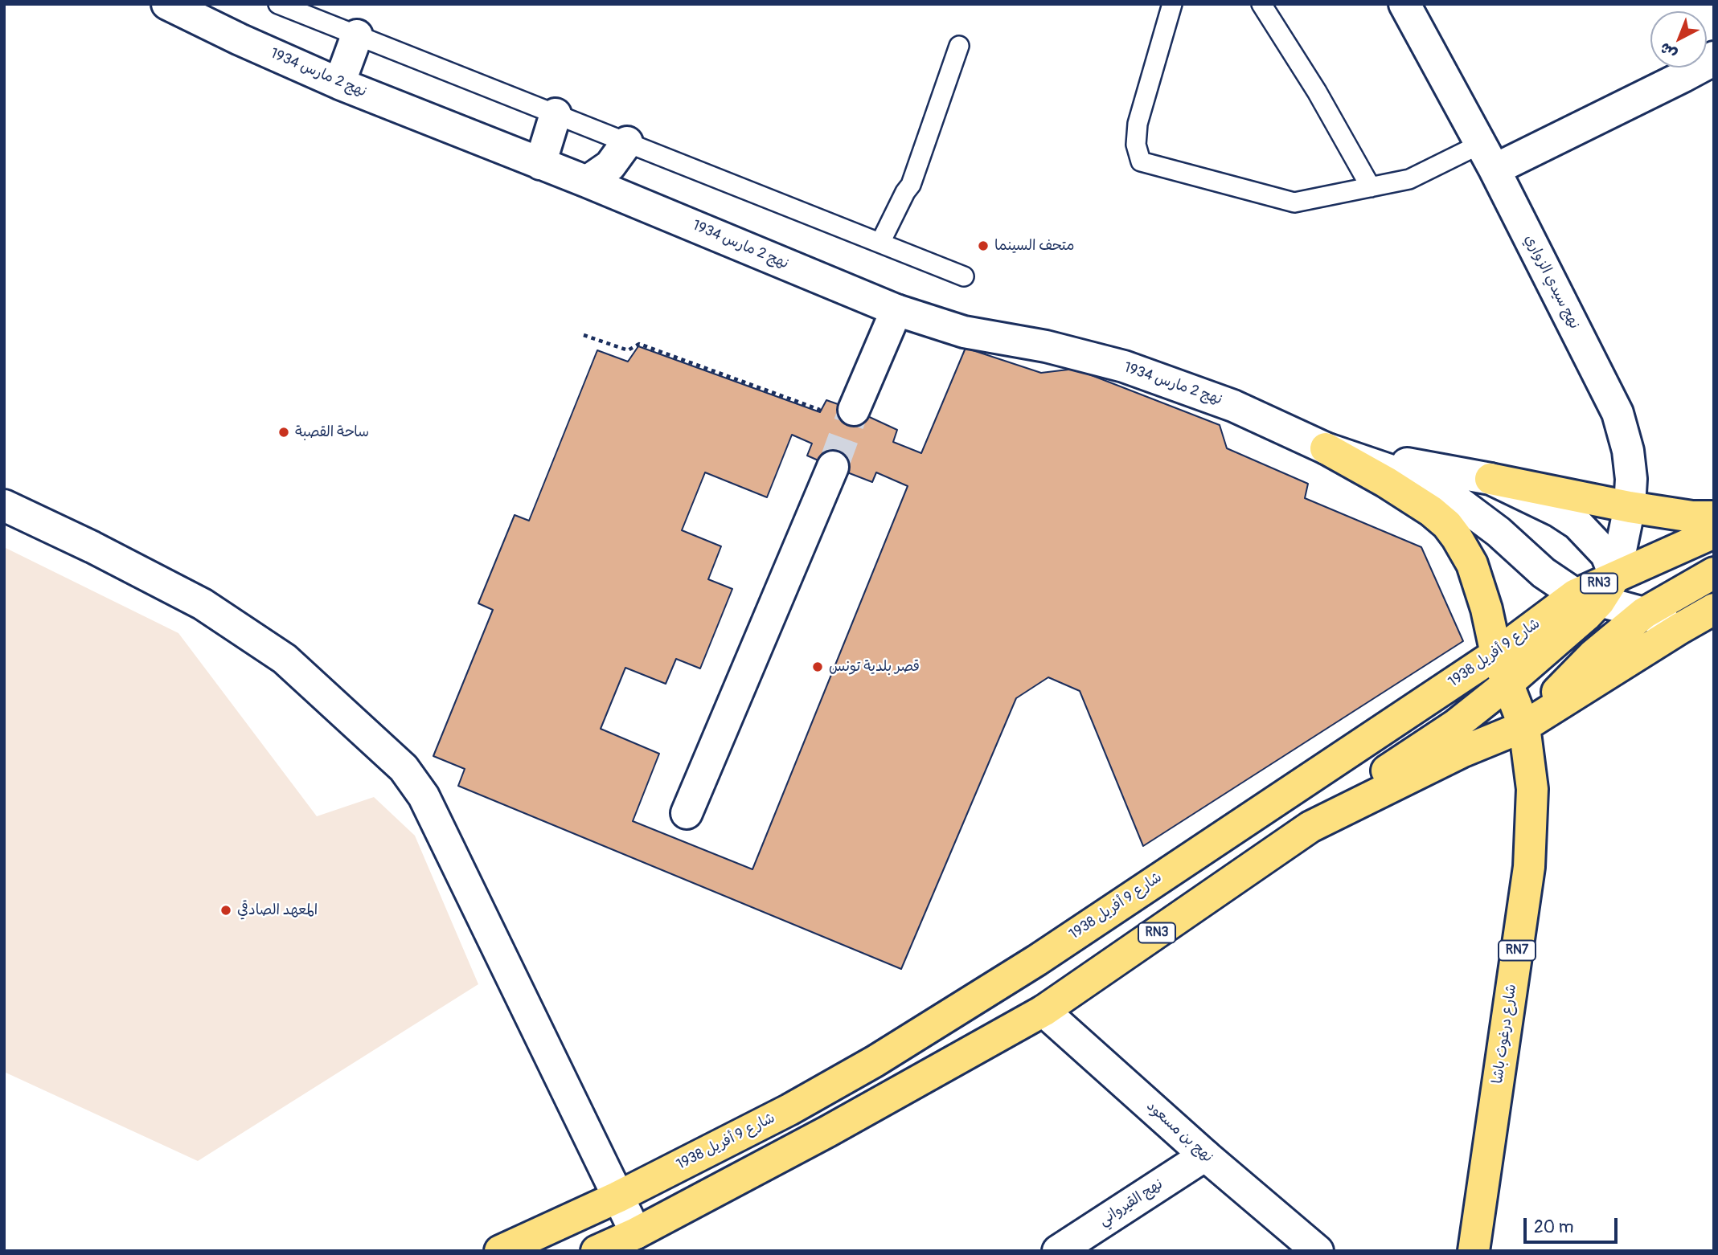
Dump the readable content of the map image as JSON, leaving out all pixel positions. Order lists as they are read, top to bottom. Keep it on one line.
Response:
{"streets":{"main road":["RN3","شارع 9 أفريل 1938","RN7","شارع درغوث باشا"],"street":["نهج 2 مارس 1934","نهج سيدي الزواري","نهج بن مسعود","نهج القيرواني"]},"crossings":[["نهج 2 مارس 1934","نهج سيدي الزواري"],["نهج 2 مارس 1934","RN3"],["نهج 2 مارس 1934","شارع 9 أفريل 1938"],["نهج 2 مارس 1934","شارع درغوث باشا"],["نهج سيدي الزواري","RN3"],["RN3","شارع درغوث باشا"],["RN3","نهج بن مسعود"],["شارع 9 أفريل 1938","شارع درغوث باشا"],["نهج بن مسعود","نهج القيرواني"]],"places":["متحف السينما","ساحة القصبة","قصر بلدية تونس","المعهد الصادقي"],"scale_bar":"20 m","north":"bottom left"}
